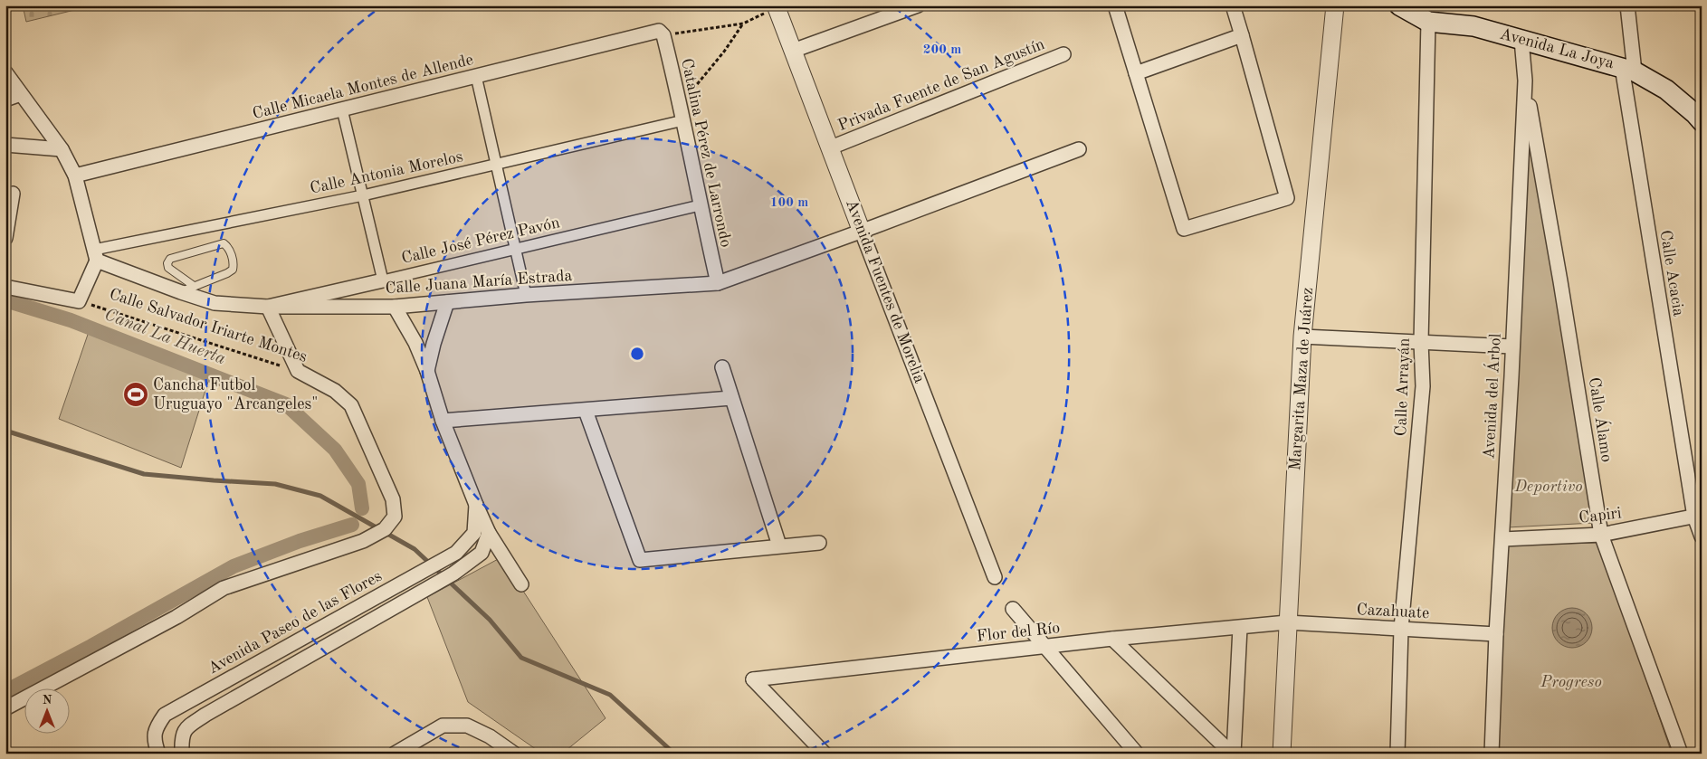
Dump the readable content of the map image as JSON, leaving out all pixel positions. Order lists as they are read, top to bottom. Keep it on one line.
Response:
{"streets":{"main road":["Avenida La Joya"],"street":["Privada Fuente de San Agustín","Calle Micaela Montes de Allende","Catalina Pérez de Larrondo","Calle Antonia Morelos","Calle José Pérez Pavón","Calle Acacia","Calle Juana María Estrada","Avenida Fuentes de Morelia","Calle Salvador Iriarte Montes","Margarita Maza de Juárez","Calle Arrayán","Avenida del Árbol","Calle Álamo","Capiri","Cazahuate","Avenida Paseo de las Flores","Flor del Río"]},"crossings":[["Avenida La Joya","Calle Acacia"],["Avenida La Joya","Calle Arrayán"],["Avenida La Joya","Avenida del Árbol"],["Privada Fuente de San Agustín","Avenida Fuentes de Morelia"],["Calle Micaela Montes de Allende","Catalina Pérez de Larrondo"],["Catalina Pérez de Larrondo","Calle Antonia Morelos"],["Catalina Pérez de Larrondo","Calle José Pérez Pavón"],["Catalina Pérez de Larrondo","Calle Juana María Estrada"],["Calle Antonia Morelos","Calle Juana María Estrada"],["Calle José Pérez Pavón","Calle Juana María Estrada"],["Calle Acacia","Capiri"],["Calle Juana María Estrada","Avenida Fuentes de Morelia"],["Margarita Maza de Juárez","Cazahuate"],["Margarita Maza de Juárez","Flor del Río"],["Calle Arrayán","Cazahuate"],["Avenida del Árbol","Calle Álamo"],["Avenida del Árbol","Capiri"],["Avenida del Árbol","Cazahuate"],["Calle Álamo","Capiri"],["Cazahuate","Flor del Río"]],"water":["Canal La Huerta"],"parks":["Deportivo","Progreso"],"places":{"sports":["Cancha Futbol Uruguayo \"Arcangeles\""]},"north":"top","rings":["200 m","100 m"]}
